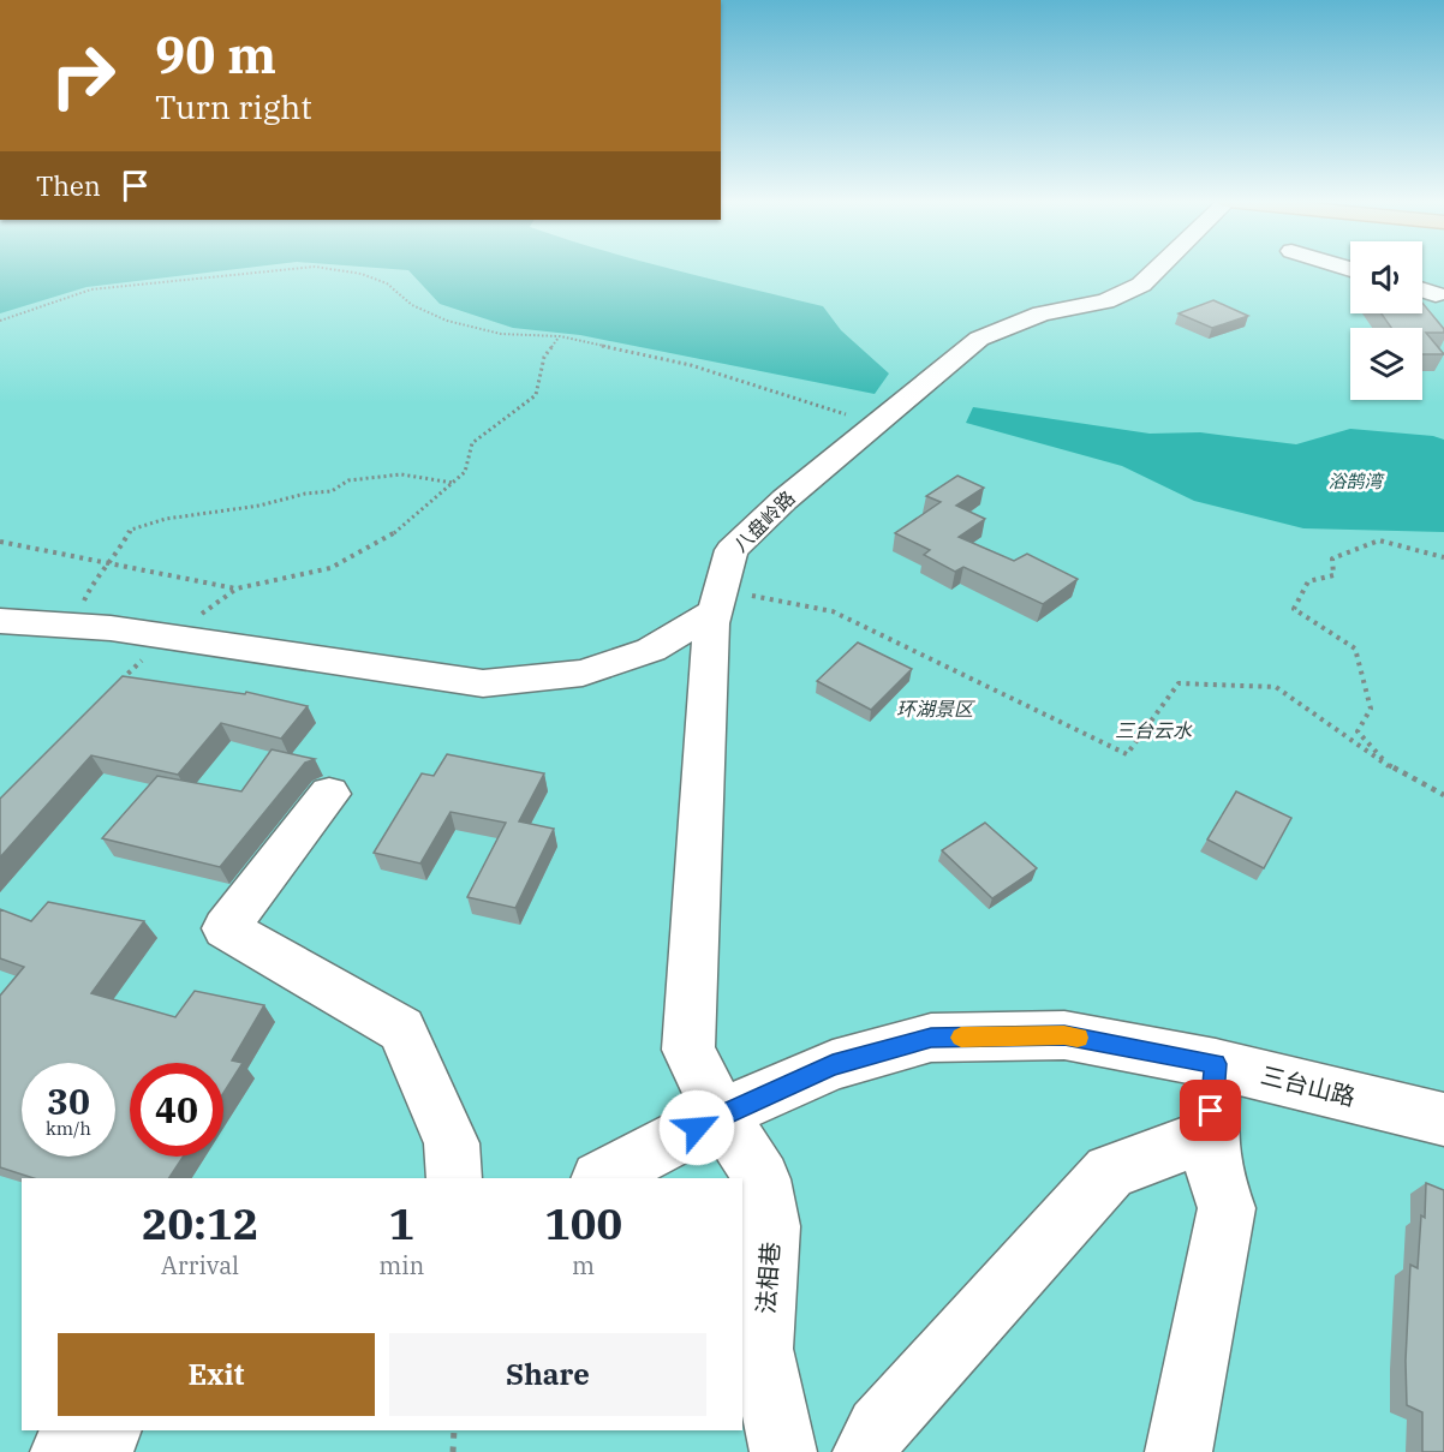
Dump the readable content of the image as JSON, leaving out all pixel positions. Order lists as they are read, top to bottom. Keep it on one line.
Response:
{"streets":{"street":["八盘岭路","三台山路","法相巷"]},"crossings":[["八盘岭路","三台山路"],["八盘岭路","法相巷"],["三台山路","法相巷"]],"water":["浴鹄湾"],"parks":["环湖景区","三台云水"],"page":{"turn":["90 m","Turn right"],"then":"Then","speed":"30 km/h","limit":"40","eta":["20:12","Arrival","1","min","100","m"],"buttons":["Exit","Share"]}}
